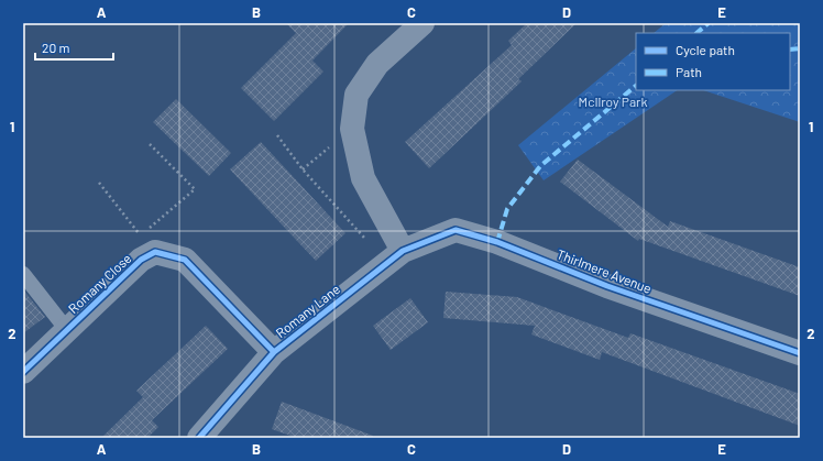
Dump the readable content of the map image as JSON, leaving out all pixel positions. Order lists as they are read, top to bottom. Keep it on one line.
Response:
{"streets":{"street":["Thirlmere Avenue","Romany Close","Romany Lane"]},"crossings":[["Thirlmere Avenue","Romany Lane"]],"parks":["McIlroy Park"],"legend":["Cycle path","Path"],"scale_bar":"20 m","grid":{"columns":["A","B","C","D","E"],"rows":["1","2"]}}
